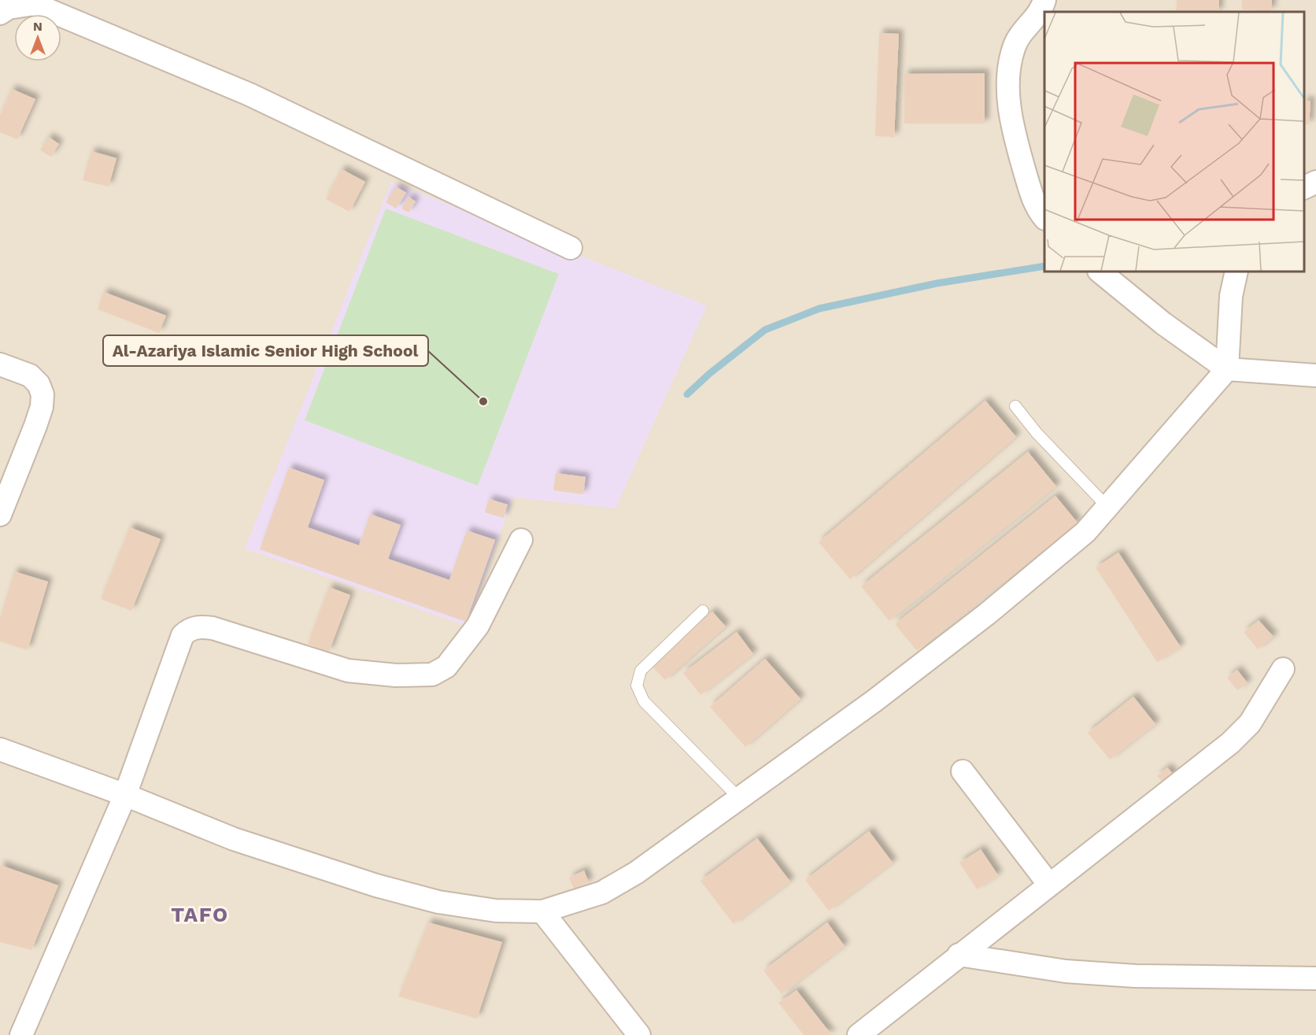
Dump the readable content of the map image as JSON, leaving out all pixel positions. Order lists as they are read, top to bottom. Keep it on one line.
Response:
{"districts":["TAFO"],"places":["Al-Azariya Islamic Senior High School"],"north":"top"}
